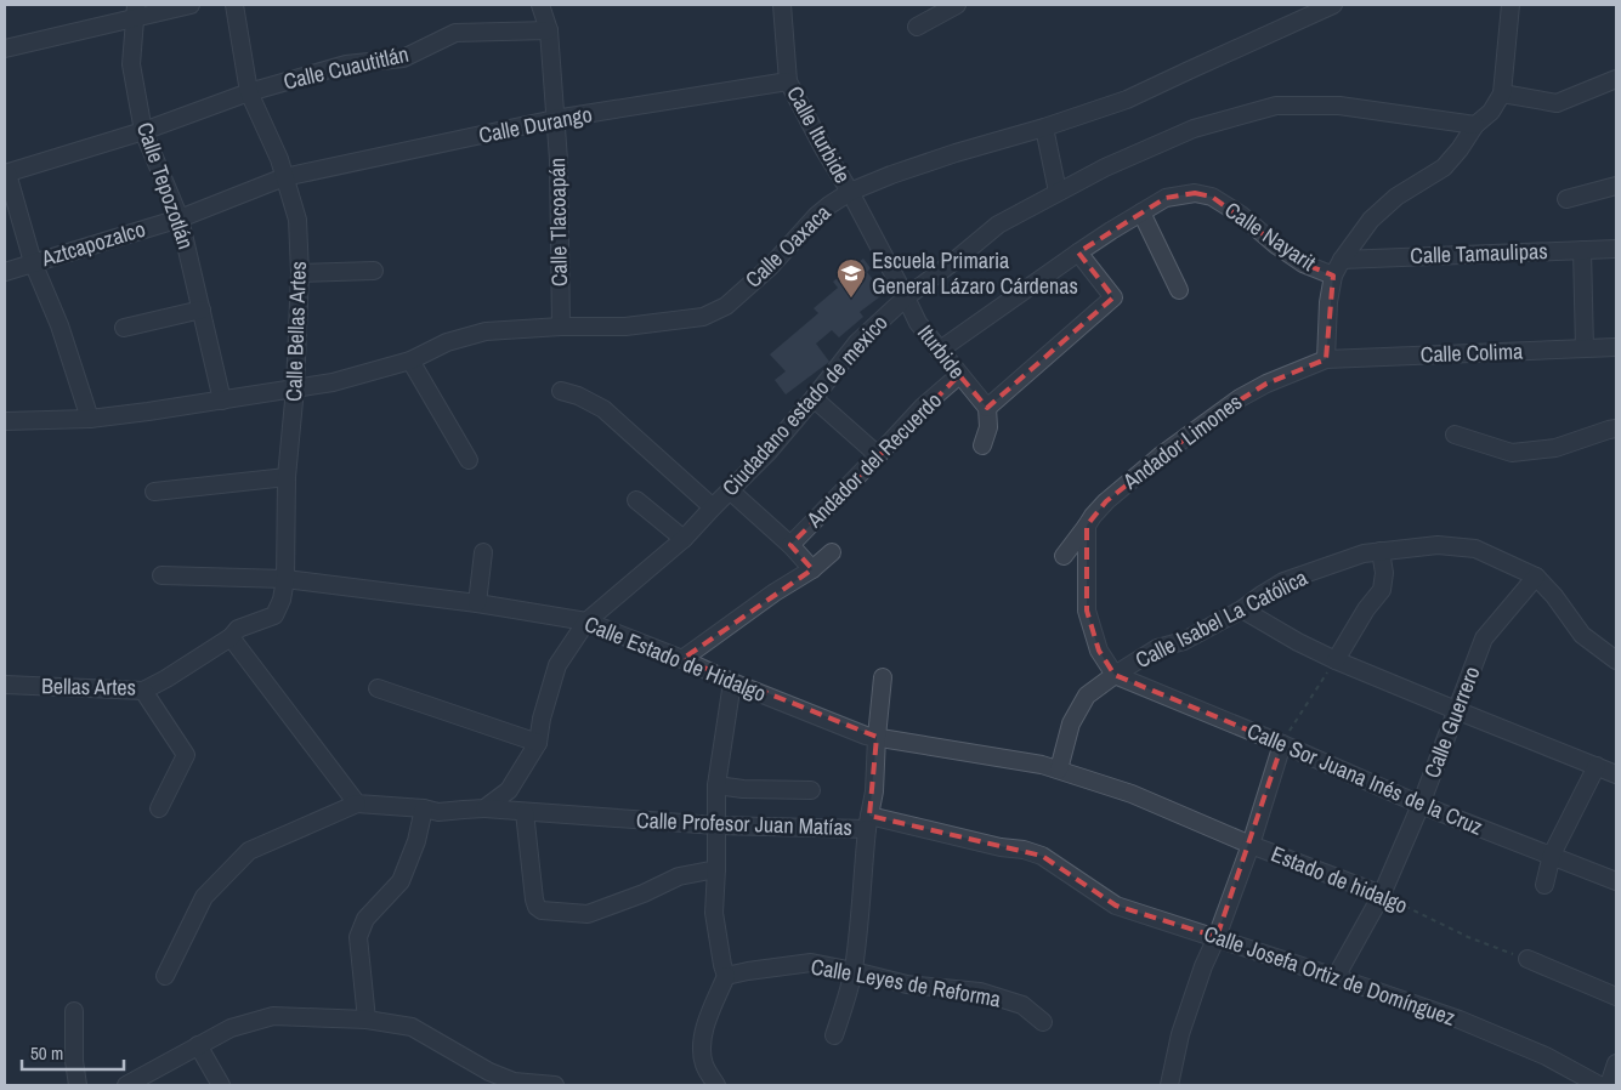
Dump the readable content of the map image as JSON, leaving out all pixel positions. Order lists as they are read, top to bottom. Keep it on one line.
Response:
{"streets":{"street":["Calle Cuautitlán","Calle Durango","Calle Iturbide","Calle Tepozotlán","Calle Tlacoapán","Calle Nayarit","Aztcapozalco","Calle Oaxaca","Calle Tamaulipas","Calle Bellas Artes","Iturbide","Calle Colima","Ciudadano estado de mexico","Andador Limones","Andador del Recuerdo","Calle Isabel La Católica","Calle Estado de Hidalgo","Bellas Artes","Calle Guerrero","Calle Sor Juana Inés de la Cruz","Calle Profesor Juan Matías","Estado de hidalgo","Calle Josefa Ortiz de Domínguez","Calle Leyes de Reforma"]},"crossings":[["Calle Cuautitlán","Calle Tepozotlán"],["Calle Cuautitlán","Calle Tlacoapán"],["Calle Cuautitlán","Calle Bellas Artes"],["Calle Durango","Calle Iturbide"],["Calle Durango","Calle Tlacoapán"],["Calle Durango","Aztcapozalco"],["Calle Durango","Calle Bellas Artes"],["Calle Iturbide","Calle Oaxaca"],["Calle Iturbide","Iturbide"],["Calle Tepozotlán","Aztcapozalco"],["Calle Tepozotlán","Calle Oaxaca"],["Calle Tlacoapán","Calle Oaxaca"],["Calle Nayarit","Iturbide"],["Aztcapozalco","Calle Bellas Artes"],["Calle Oaxaca","Calle Bellas Artes"],["Calle Oaxaca","Iturbide"],["Calle Bellas Artes","Calle Estado de Hidalgo"],["Calle Bellas Artes","Bellas Artes"],["Iturbide","Ciudadano estado de mexico"],["Iturbide","Andador del Recuerdo"],["Calle Colima","Andador Limones"],["Ciudadano estado de mexico","Calle Estado de Hidalgo"],["Ciudadano estado de mexico","Calle Profesor Juan Matías"],["Calle Isabel La Católica","Calle Estado de Hidalgo"],["Calle Isabel La Católica","Calle Guerrero"],["Calle Isabel La Católica","Calle Sor Juana Inés de la Cruz"],["Calle Isabel La Católica","Estado de hidalgo"],["Calle Estado de Hidalgo","Estado de hidalgo"],["Calle Guerrero","Calle Sor Juana Inés de la Cruz"],["Calle Guerrero","Estado de hidalgo"],["Calle Guerrero","Calle Josefa Ortiz de Domínguez"],["Calle Profesor Juan Matías","Calle Josefa Ortiz de Domínguez"]],"places":{"school or university":["Escuela Primaria General Lázaro Cárdenas"]},"scale_bar":"50 m"}
